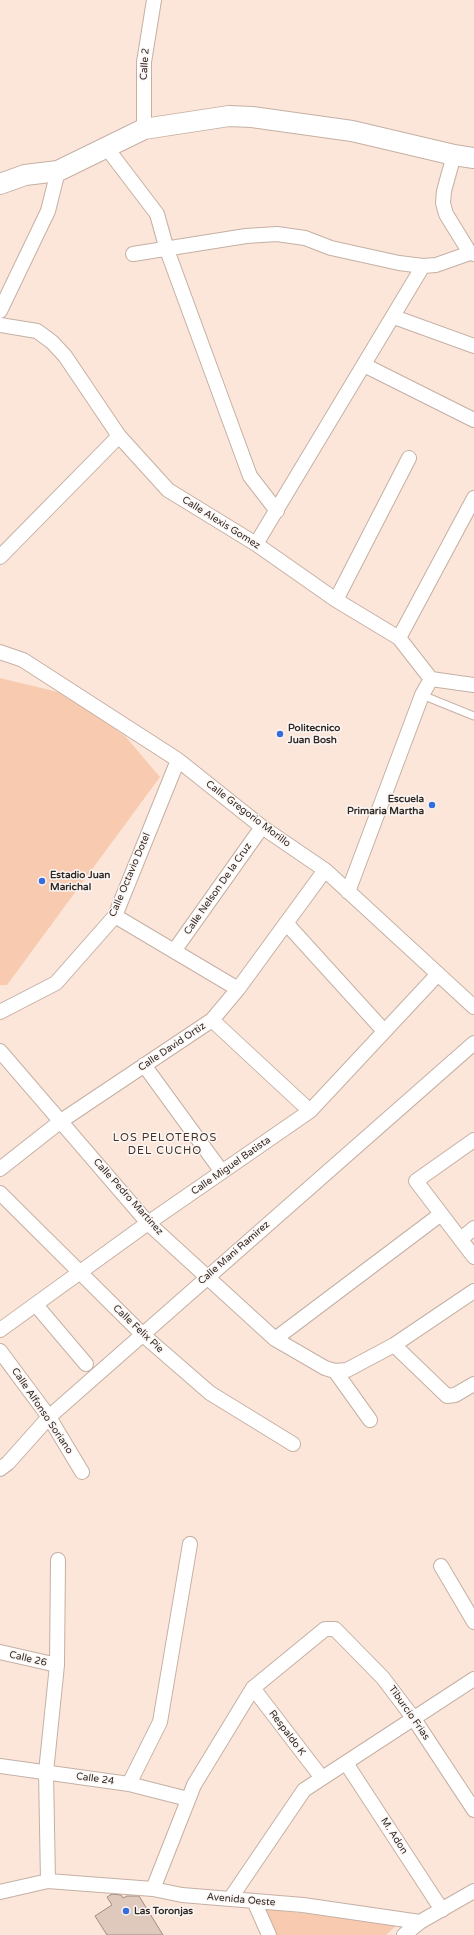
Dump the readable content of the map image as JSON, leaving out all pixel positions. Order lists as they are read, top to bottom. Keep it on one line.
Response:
{"streets":{"street":["Calle 2","Calle Alexis Gomez","Calle Gregorio Morillo","Calle Octavio Dotel","Calle Nelson De la Cruz","Calle David Ortiz","Calle Miguel Batista","Calle Pedro Martinez","Calle Mani Ramirez","Calle Felix Pie","Calle Alfonso Soriano","Calle 26","Tiburcio Frias","Respaldo K","Calle 24","M. Adon","Avenida Oeste"]},"crossings":[["Calle Gregorio Morillo","Calle Octavio Dotel"],["Calle Gregorio Morillo","Calle Nelson De la Cruz"],["Calle Gregorio Morillo","Calle David Ortiz"],["Calle Gregorio Morillo","Calle Miguel Batista"],["Calle David Ortiz","Calle Pedro Martinez"],["Calle Miguel Batista","Calle Pedro Martinez"],["Calle Miguel Batista","Calle Felix Pie"],["Calle Pedro Martinez","Calle Mani Ramirez"],["Calle Mani Ramirez","Calle Felix Pie"],["Calle Mani Ramirez","Calle Alfonso Soriano"],["Tiburcio Frias","Respaldo K"]],"districts":["LOS PELOTEROS DEL CUCHO"],"places":["Politecnico Juan Bosh","Escuela Primaria Martha","Estadio Juan Marichal","Las Toronjas"]}
